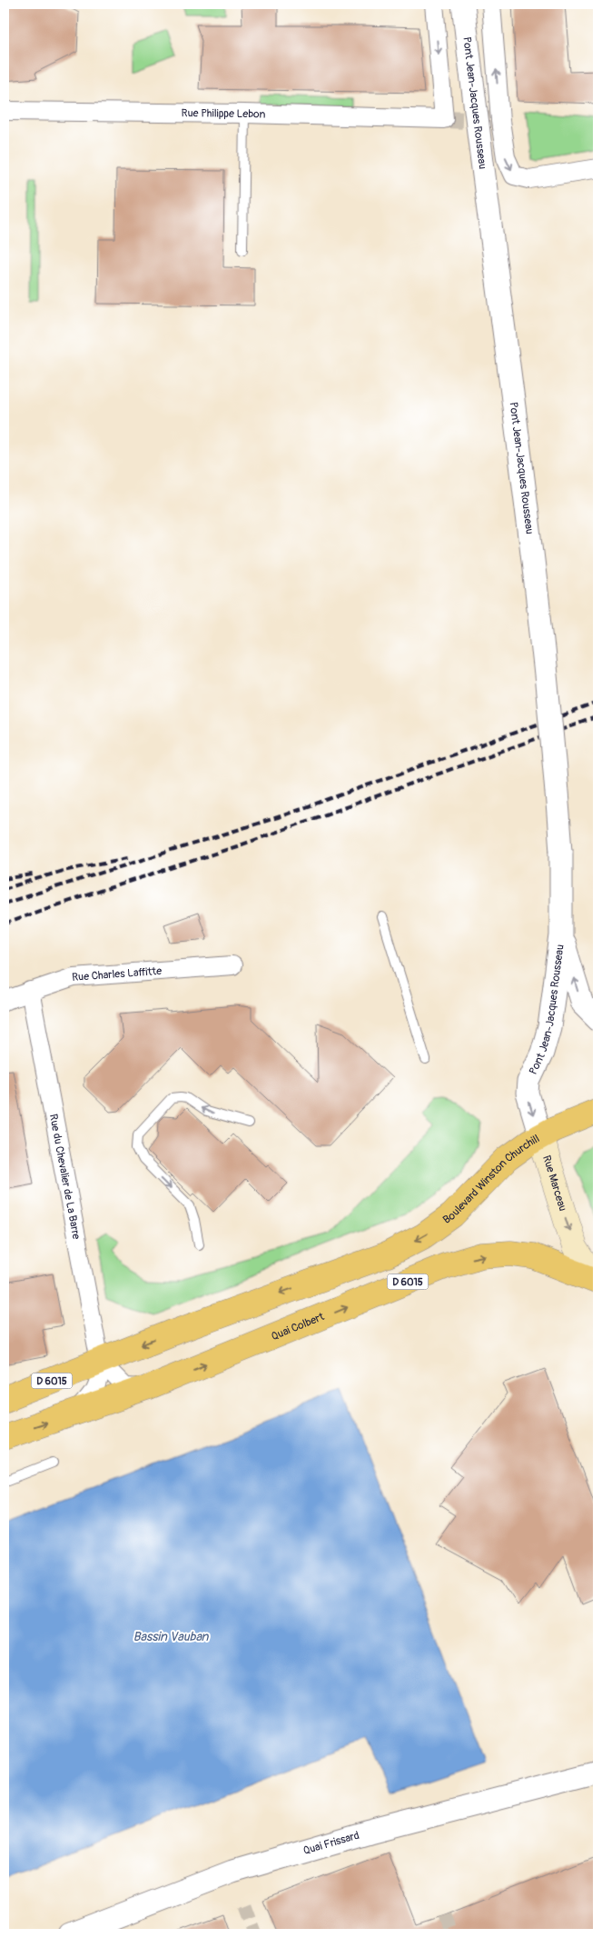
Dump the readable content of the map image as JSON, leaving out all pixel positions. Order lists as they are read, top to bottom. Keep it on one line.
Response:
{"streets":{"main road":["Boulevard Winston Churchill","Rue Marceau","D 6015","Quai Colbert"],"street":["Pont Jean-Jacques Rousseau","Rue Philippe Lebon","Rue Charles Laffitte","Rue du Chevalier de La Barre","Quai Frissard"]},"crossings":[["Pont Jean-Jacques Rousseau","Rue Marceau"],["Rue Charles Laffitte","Rue du Chevalier de La Barre"],["Rue du Chevalier de La Barre","Boulevard Winston Churchill"],["Rue du Chevalier de La Barre","D 6015"],["Rue du Chevalier de La Barre","Quai Colbert"],["Boulevard Winston Churchill","Rue Marceau"],["Boulevard Winston Churchill","D 6015"],["Rue Marceau","Quai Colbert"]],"one_way":["Boulevard Winston Churchill","Rue Marceau","Quai Colbert"],"water":["Bassin Vauban"]}
